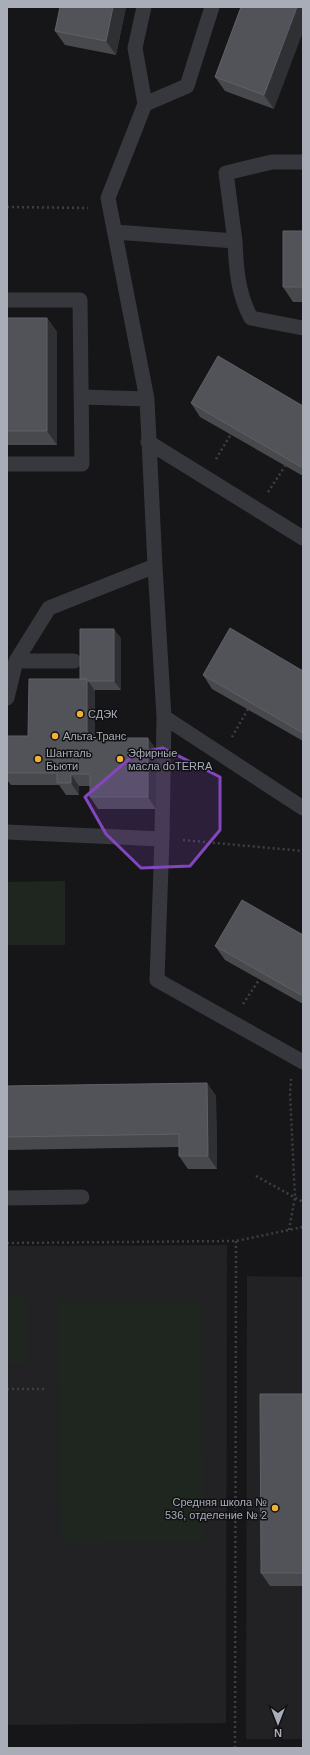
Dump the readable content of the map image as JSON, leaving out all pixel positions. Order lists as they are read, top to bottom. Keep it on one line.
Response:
{"places":["СДЭК","Альта-Транс","Шанталь Бьюти","Эфирные масла doTERRA","Средняя школа № 536, отделение № 2"],"north":"bottom"}
